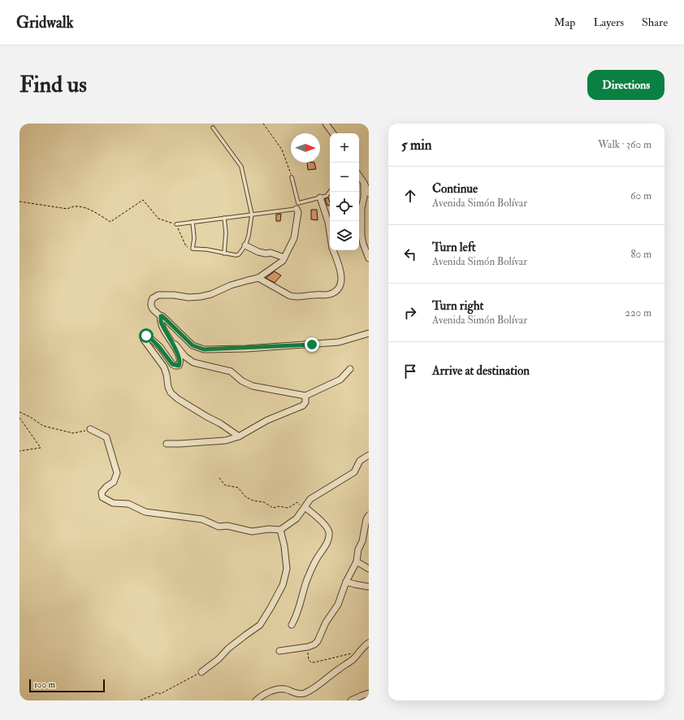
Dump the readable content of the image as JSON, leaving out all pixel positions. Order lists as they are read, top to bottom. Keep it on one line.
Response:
{"scale_bar":"100 m","north":"right","page":{"header":"Gridwalk","nav":["Map","Layers","Share"],"buttons":"Directions","title":"Find us","heading":["5 min","Walk · 360 m"],"map_buttons":["+","−"],"list":[["Continue","Avenida Simón Bolívar","60 m"],["Turn left","Avenida Simón Bolívar","80 m"],["Turn right","Avenida Simón Bolívar","220 m"],"Arrive at destination"],"scale":"100 m"}}
